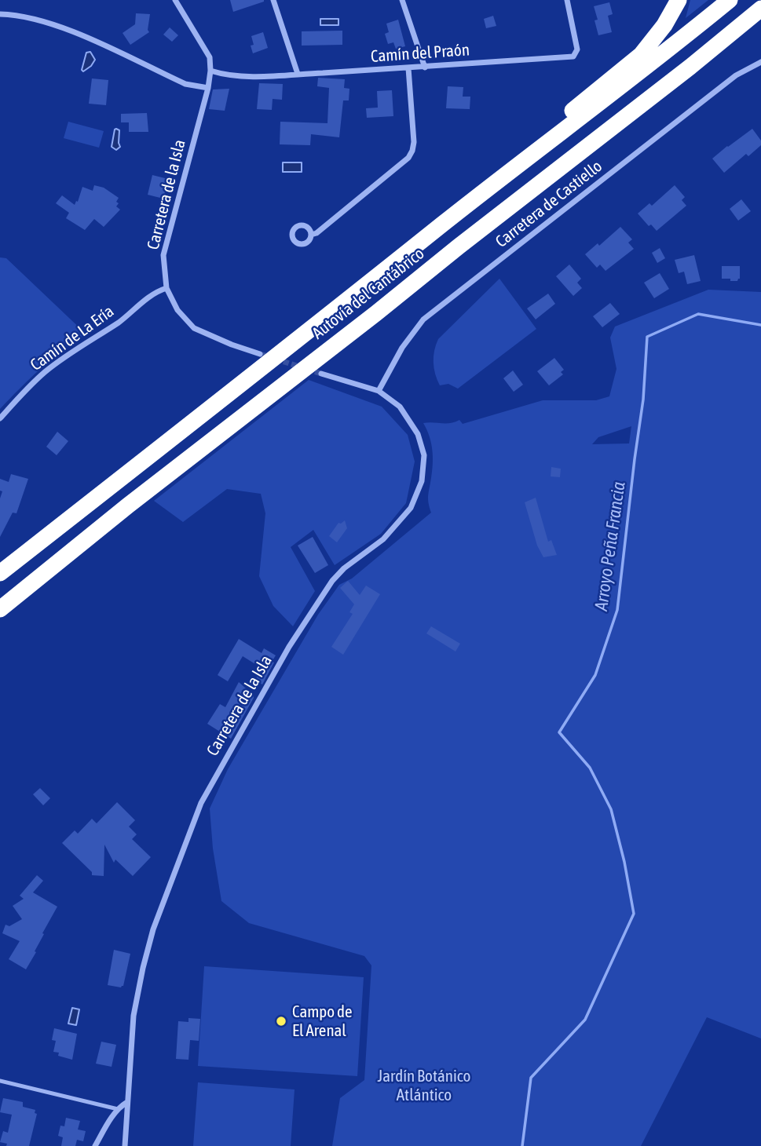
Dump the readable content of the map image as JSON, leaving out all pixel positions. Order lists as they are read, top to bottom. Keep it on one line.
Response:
{"streets":{"highway":["Autovía del Cantábrico"],"street":["Camín del Praón","Carretera de la Isla","Carretera de Castiello","Camín de La Ería"]},"crossings":[["Camín del Praón","Carretera de la Isla"],["Carretera de la Isla","Carretera de Castiello"],["Carretera de la Isla","Camín de La Ería"]],"water":["Arroyo Peña Francia"],"parks":["Jardín Botánico Atlántico"],"places":["Campo de El Arenal"]}
